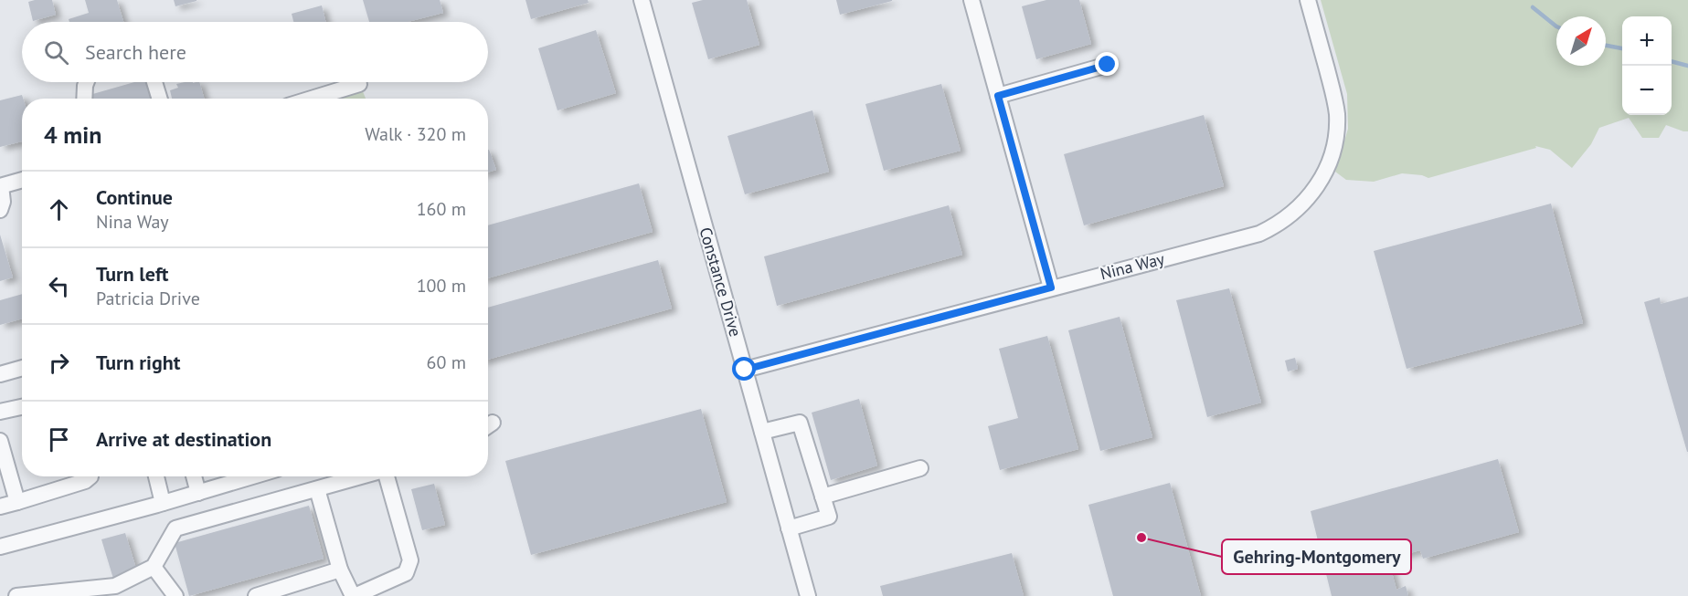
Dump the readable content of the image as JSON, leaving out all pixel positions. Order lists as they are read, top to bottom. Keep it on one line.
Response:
{"streets":{"street":["Nina Way","Constance Drive"]},"crossings":[["Nina Way","Constance Drive"]],"places":["Gehring-Montgomery"],"north":"top right","page":{"map_buttons":["+","−"],"search":"Search here","heading":["4 min","Walk · 320 m"],"list":[["Continue","Nina Way","160 m"],["Turn left","Patricia Drive","100 m"],["Turn right","60 m"],"Arrive at destination"]}}
